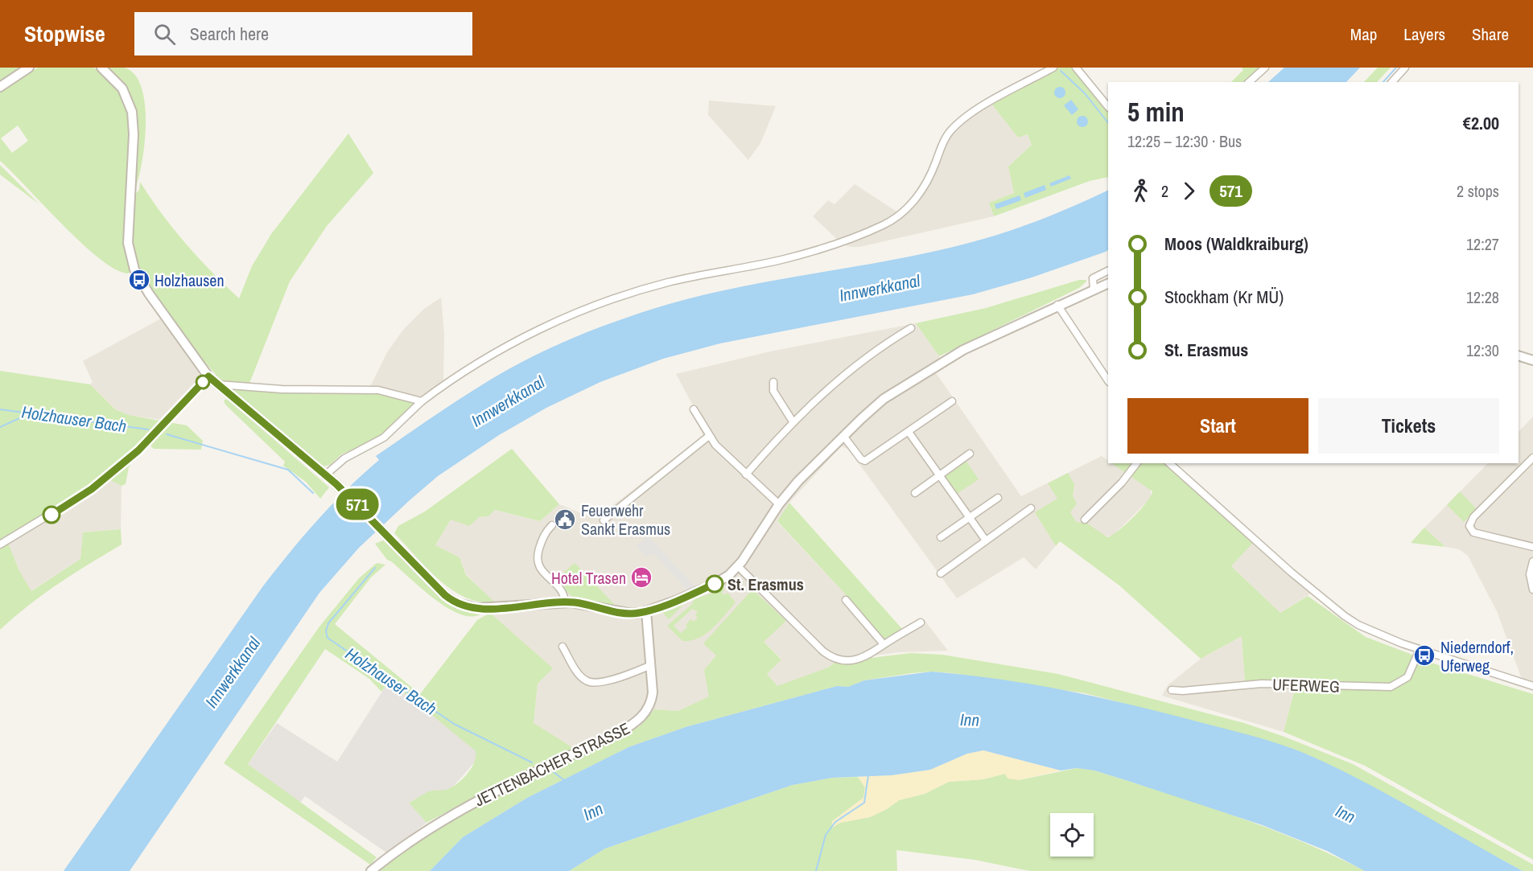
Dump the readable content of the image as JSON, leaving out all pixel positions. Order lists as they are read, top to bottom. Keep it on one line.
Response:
{"streets":{"street":["UFERWEG","JETTENBACHER STRASSE"]},"water":["Innwerkkanal","Holzhauser Bach","Inn"],"places":{"bus stop":["Holzhausen","Niederndorf, Uferweg"],"public building":["Feuerwehr Sankt Erasmus"],"hotel":["Hotel Trasen"],"other":["St. Erasmus"]},"lines":["bus line 571"],"page":{"header":"Stopwise","search":"Search here","nav":["Map","Layers","Share"],"on_map":"571","heading":["5 min","12:25 – 12:30 · Bus","€2.00"],"legs":["2","571","2 stops"],"list":[{"name":"Moos (Waldkraiburg)","value":"12:27"},{"name":"Stockham (Kr MÜ)","value":"12:28"},{"name":"St. Erasmus","value":"12:30"}],"buttons":["Start","Tickets"]}}
